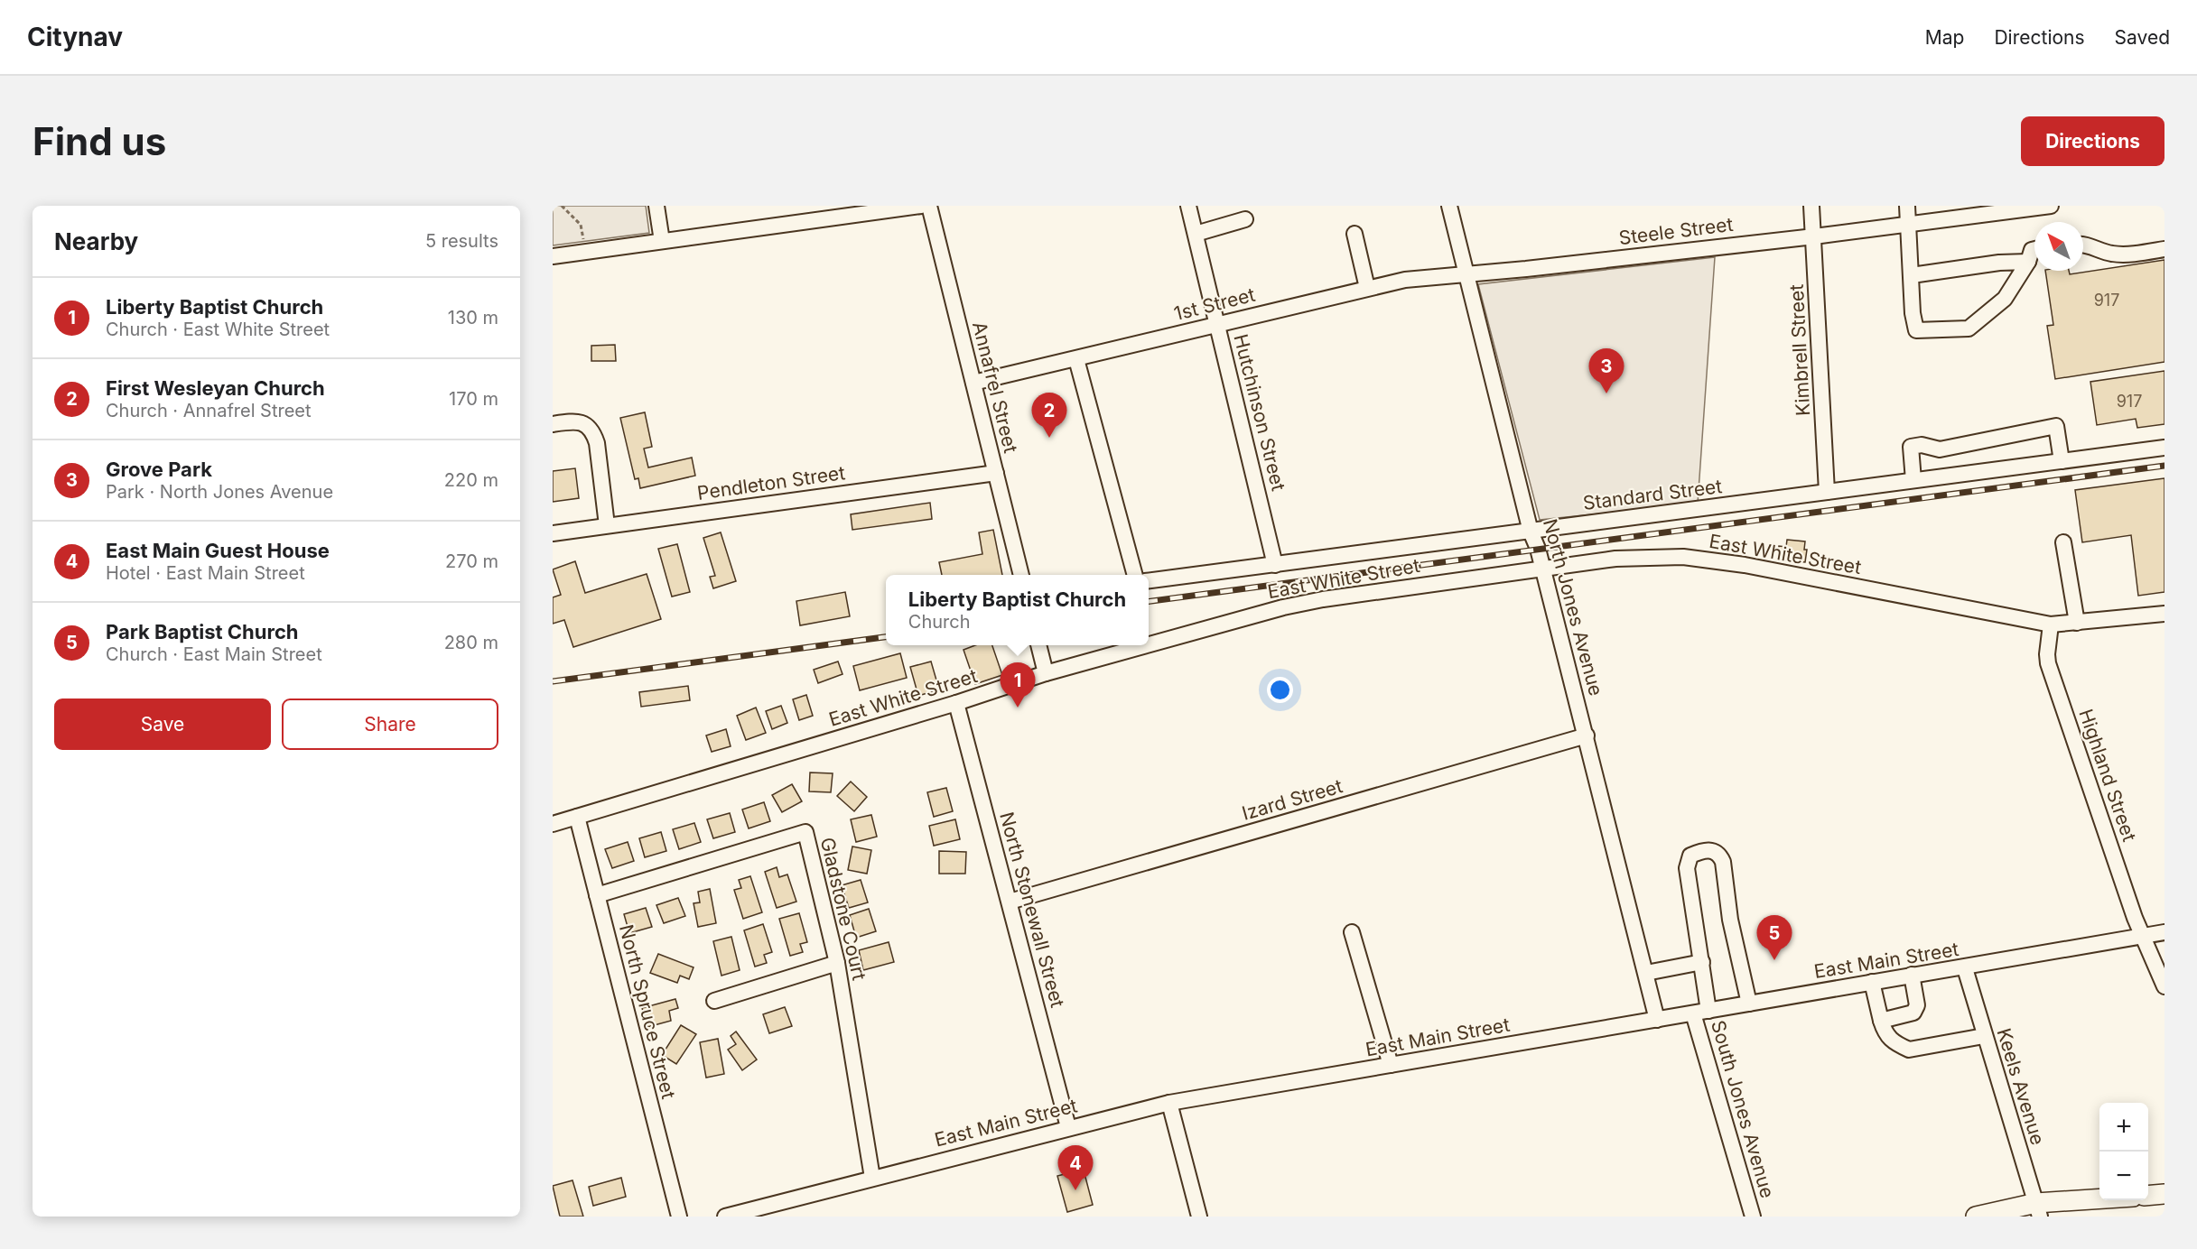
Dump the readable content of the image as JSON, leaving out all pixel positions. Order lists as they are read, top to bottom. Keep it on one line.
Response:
{"streets":{"street":["Steele Street","1st Street","Kimbrell Street","Annafrel Street","Hutchinson Street","Pendleton Street","Standard Street","East White Street","North Jones Avenue","Highland Street","Izard Street","Gladstone Court","North Stonewall Street","East Main Street","North Spruce Street","Keels Avenue","South Jones Avenue"]},"crossings":[["Steele Street","1st Street"],["Steele Street","Kimbrell Street"],["Steele Street","North Jones Avenue"],["1st Street","Annafrel Street"],["1st Street","Hutchinson Street"],["1st Street","North Jones Avenue"],["Kimbrell Street","Standard Street"],["Annafrel Street","Pendleton Street"],["Hutchinson Street","Standard Street"],["Standard Street","North Jones Avenue"],["East White Street","North Jones Avenue"],["East White Street","Highland Street"],["East White Street","North Stonewall Street"],["East White Street","North Spruce Street"],["North Jones Avenue","Izard Street"],["North Jones Avenue","East Main Street"],["Highland Street","East Main Street"],["Izard Street","North Stonewall Street"],["Gladstone Court","East Main Street"],["Gladstone Court","North Spruce Street"],["North Stonewall Street","East Main Street"],["East Main Street","Keels Avenue"],["East Main Street","South Jones Avenue"]],"house_numbers":["917","917"],"north":"top left","page":{"header":"Citynav","nav":["Map","Directions","Saved"],"buttons":["Directions",["Save","Share"]],"title":"Find us","heading":["Nearby","5 results"],"list":[{"mark":"1","name":"Liberty Baptist Church","note":"Church · East White Street","value":"130 m"},{"mark":"2","name":"First Wesleyan Church","note":"Church · Annafrel Street","value":"170 m"},{"mark":"3","name":"Grove Park","note":"Park · North Jones Avenue","value":"220 m"},{"mark":"4","name":"East Main Guest House","note":"Hotel · East Main Street","value":"270 m"},{"mark":"5","name":"Park Baptist Church","note":"Church · East Main Street","value":"280 m"}],"pins":["3","2","1","5","4"],"popup":["Liberty Baptist Church","Church"],"map_buttons":["+","−"]}}
